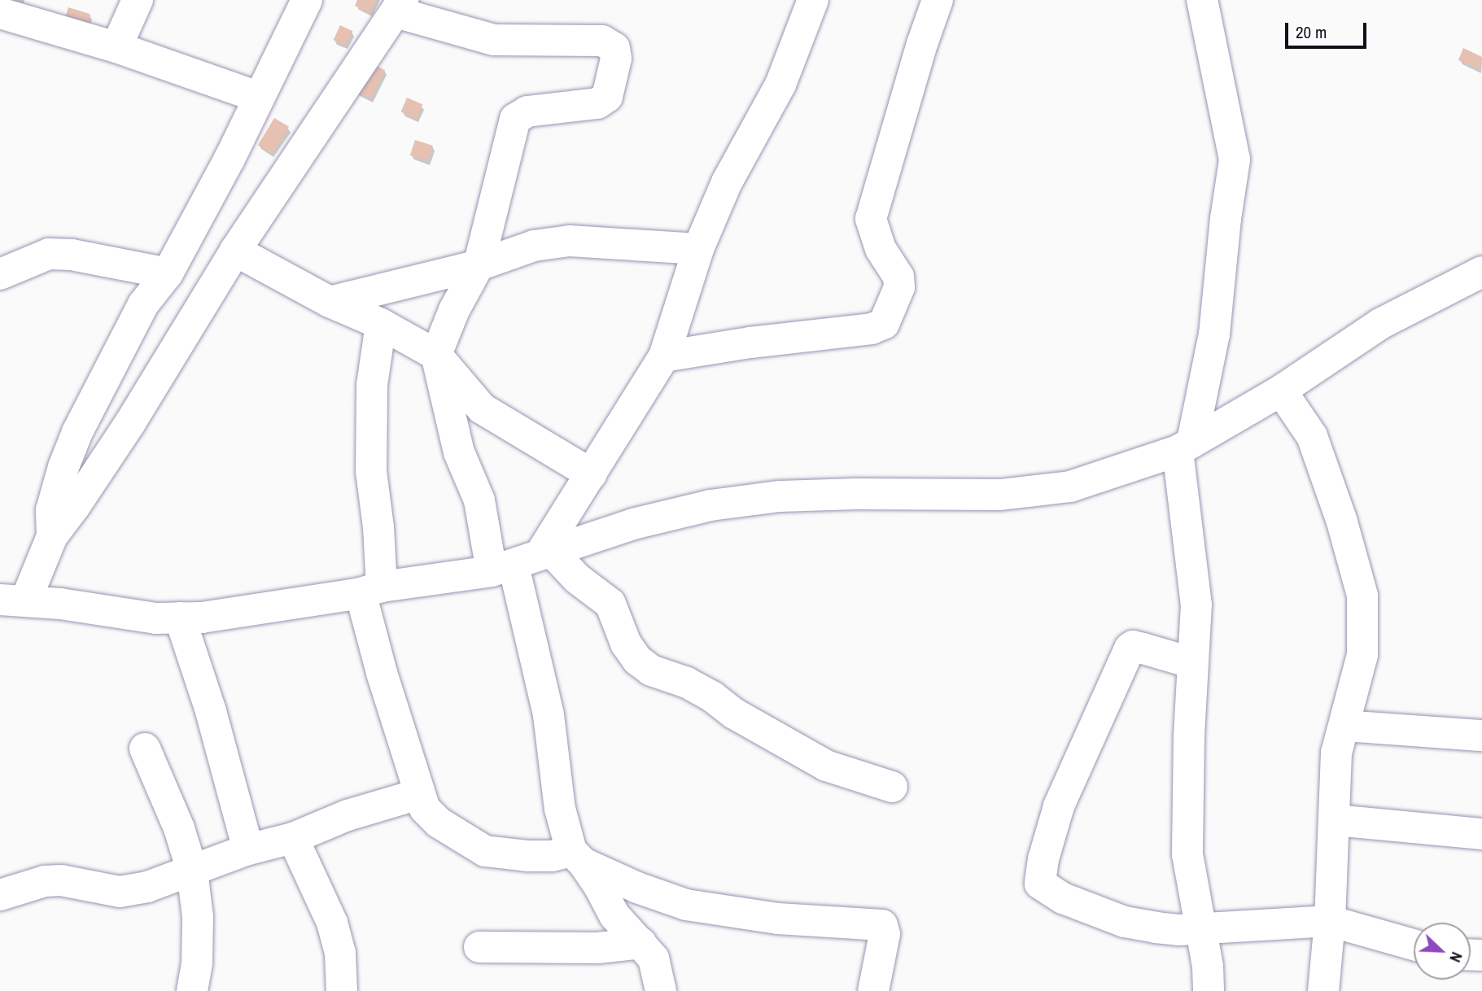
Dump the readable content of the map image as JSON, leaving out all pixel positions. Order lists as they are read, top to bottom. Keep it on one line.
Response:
{"scale_bar":"20 m","north":"bottom right"}
